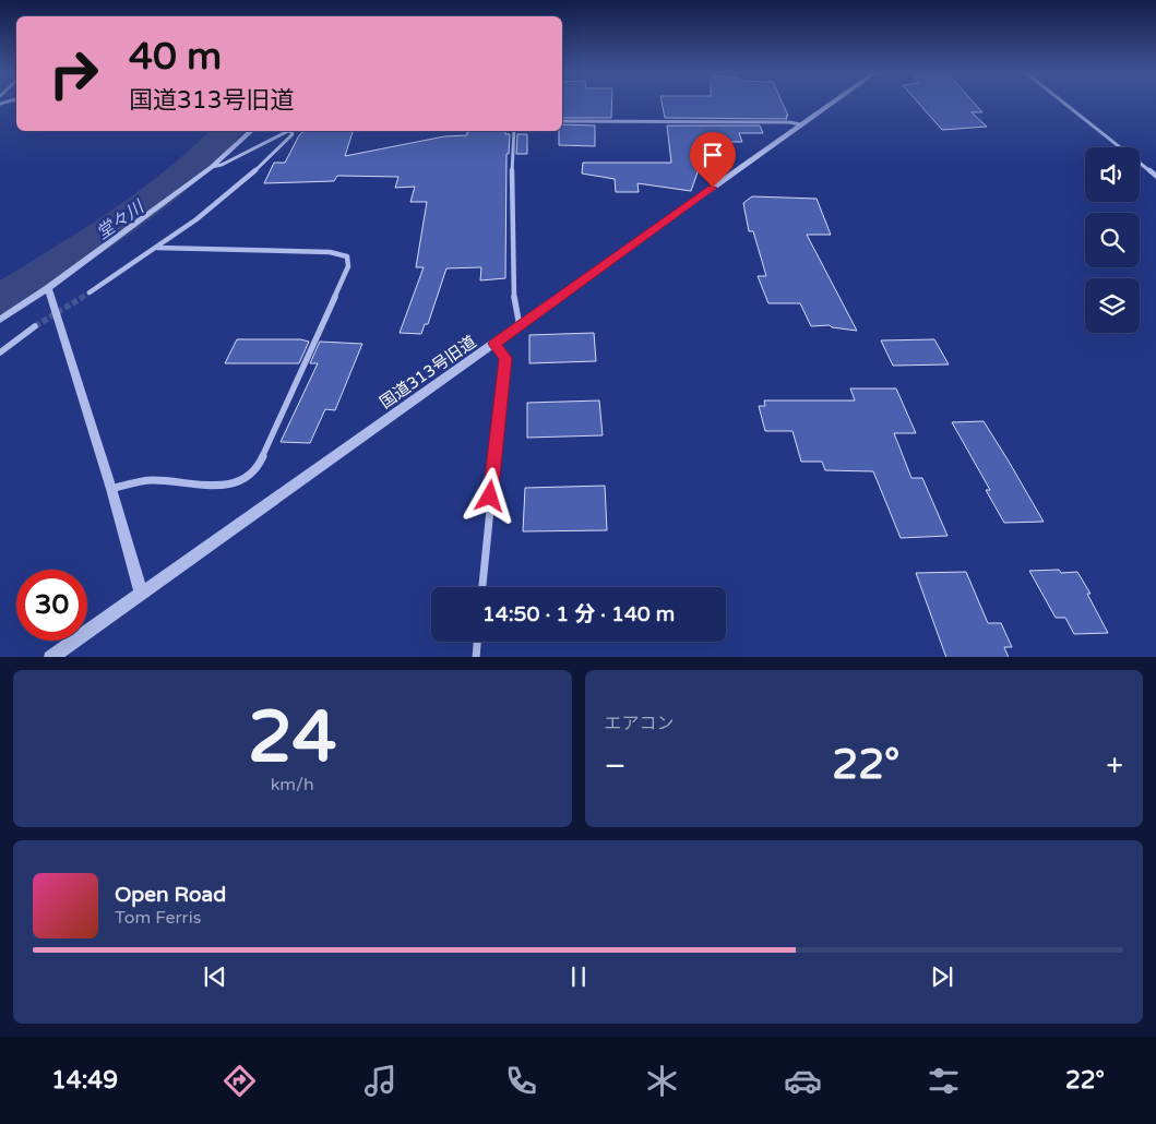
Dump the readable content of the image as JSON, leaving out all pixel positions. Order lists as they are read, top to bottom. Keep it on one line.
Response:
{"streets":{"street":["国道313号旧道"]},"water":["堂々川"],"page":{"turn":["40 m","国道313号旧道"],"limit":"30","trip":"14:50 · 1 分 · 140 m","tile":[["24","km/h"],"エアコン"],"heat":["−","22°","+"],"song":["Open Road","Tom Ferris"],"tabs":["14:49","22°"]}}
